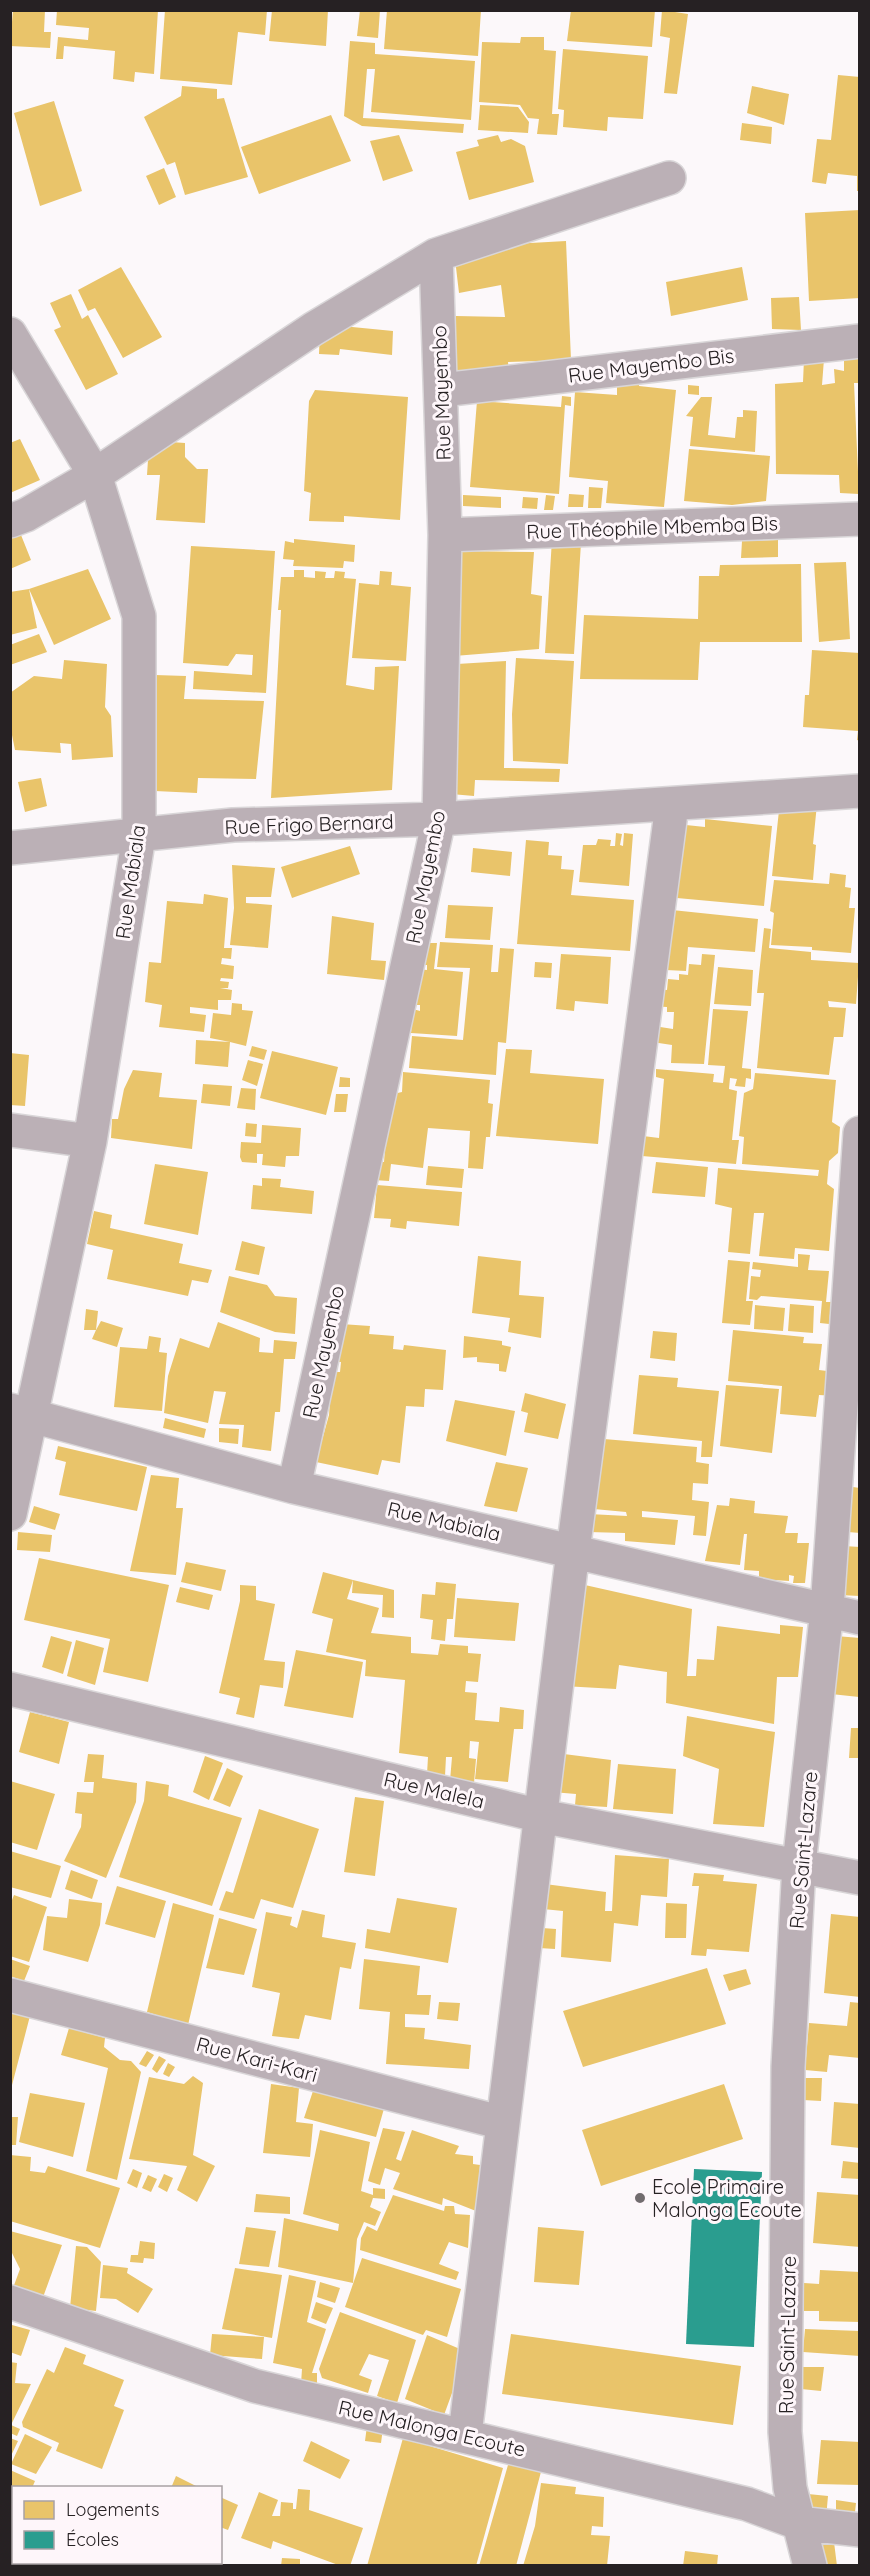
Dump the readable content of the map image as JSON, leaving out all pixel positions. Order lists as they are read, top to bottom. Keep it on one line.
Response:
{"streets":{"street":["Rue Mayembo Bis","Rue Mayembo","Rue Théophile Mbemba Bis","Rue Frigo Bernard","Rue Mabiala","Rue Malela","Rue Saint-Lazare","Rue Kari-Kari","Rue Malonga Ecoute"]},"crossings":[["Rue Mayembo Bis","Rue Mayembo"],["Rue Mayembo","Rue Théophile Mbemba Bis"],["Rue Mayembo","Rue Frigo Bernard"],["Rue Mayembo","Rue Mabiala"],["Rue Frigo Bernard","Rue Mabiala"],["Rue Mabiala","Rue Saint-Lazare"],["Rue Malela","Rue Saint-Lazare"],["Rue Saint-Lazare","Rue Malonga Ecoute"]],"places":["Ecole Primaire Malonga Ecoute"],"legend":["Logements","Écoles"]}
